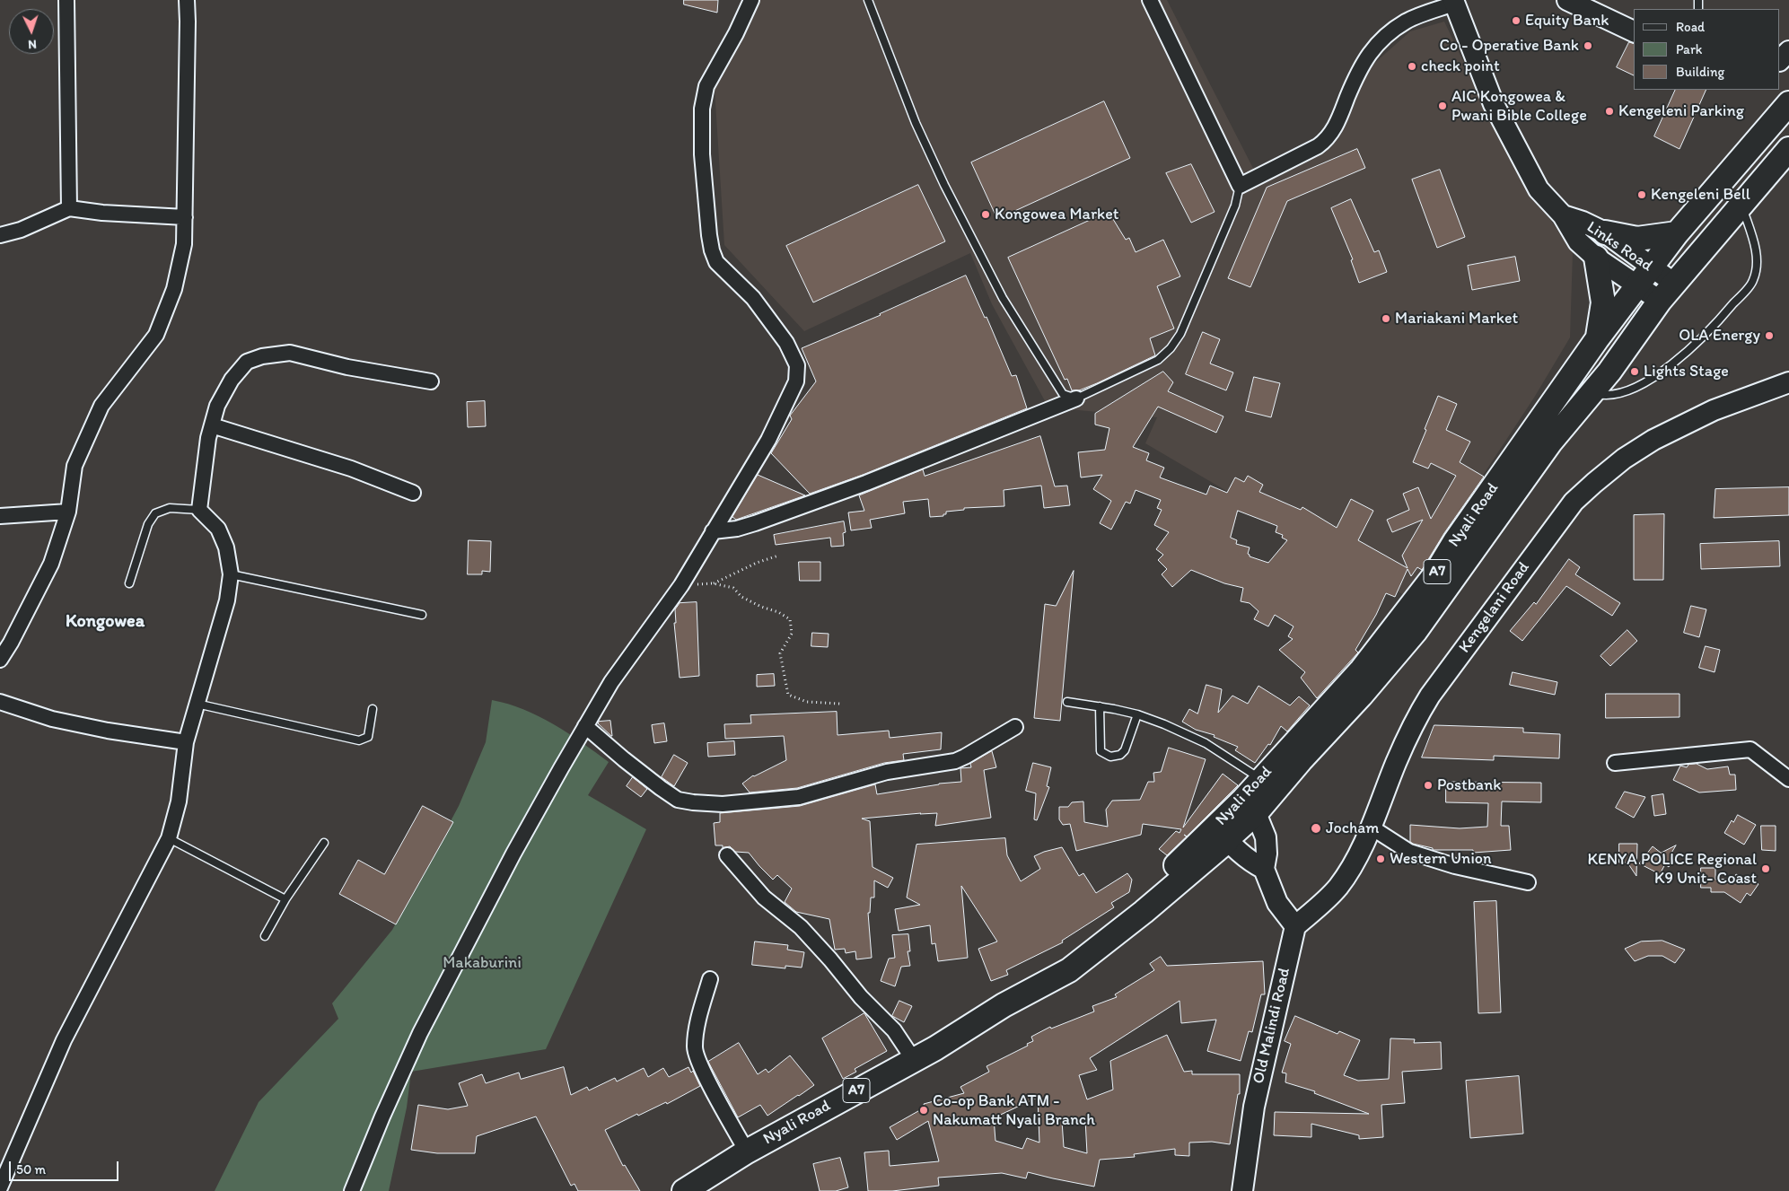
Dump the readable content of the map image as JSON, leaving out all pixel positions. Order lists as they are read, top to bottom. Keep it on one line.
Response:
{"streets":{"highway":["Nyali Road","A7"],"main road":["Links Road","Kengelani Road","Old Malindi Road"]},"crossings":[["Links Road","Nyali Road"],["Kengelani Road","Old Malindi Road"]],"districts":["Kongowea"],"parks":["Makaburini"],"places":["Equity Bank","Co - Operative Bank","check point","AIC Kongowea & Pwani Bible College","Kengeleni Parking","Kengeleni Bell","Kongowea Market","Mariakani Market","OLA Energy","Lights Stage","Postbank","Jocham","Western Union","KENYA POLICE Regional K9 Unit- Coast","Co-op Bank ATM - Nakumatt Nyali Branch"],"legend":["Road","Park","Building"],"scale_bar":"50 m","north":"bottom"}
